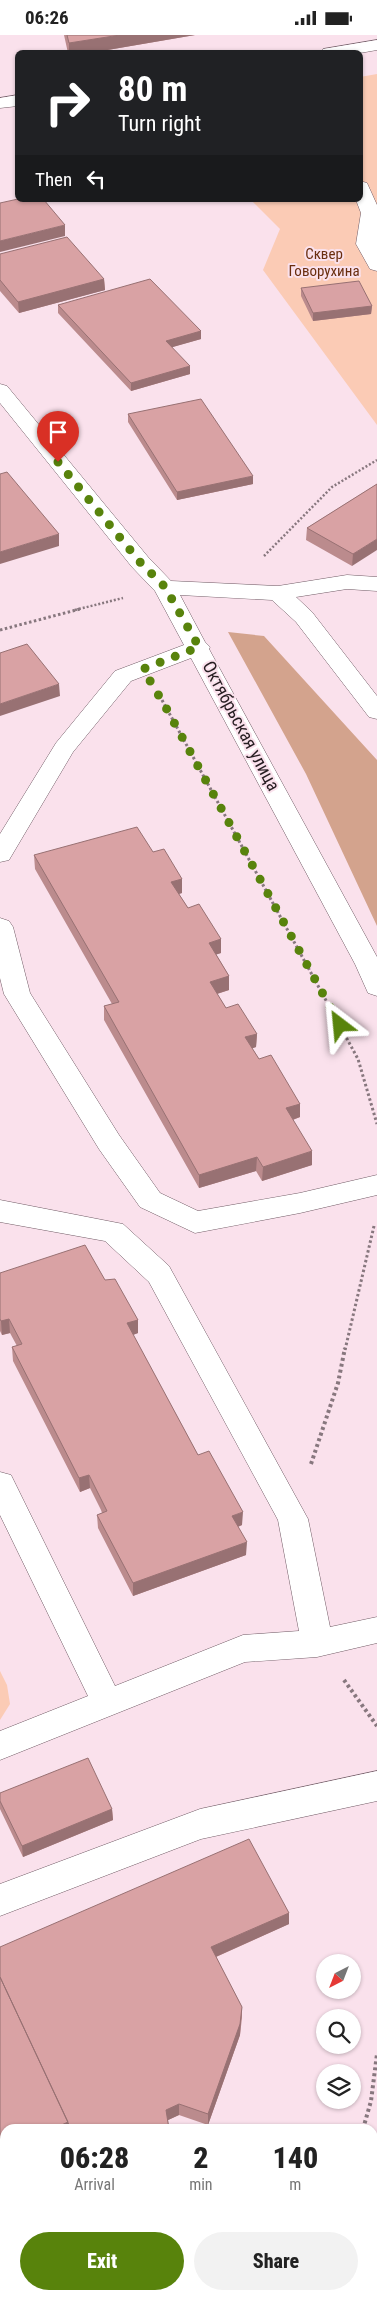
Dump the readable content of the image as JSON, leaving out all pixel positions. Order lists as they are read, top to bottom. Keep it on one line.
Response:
{"streets":{"street":["Октябрьская улица"]},"parks":["Сквер Говорухина"],"north":"bottom left","page":{"status":"06:26","turn":["80 m","Turn right"],"then":"Then","eta":["06:28","Arrival","2","min","140","m"],"buttons":["Exit","Share"]}}
